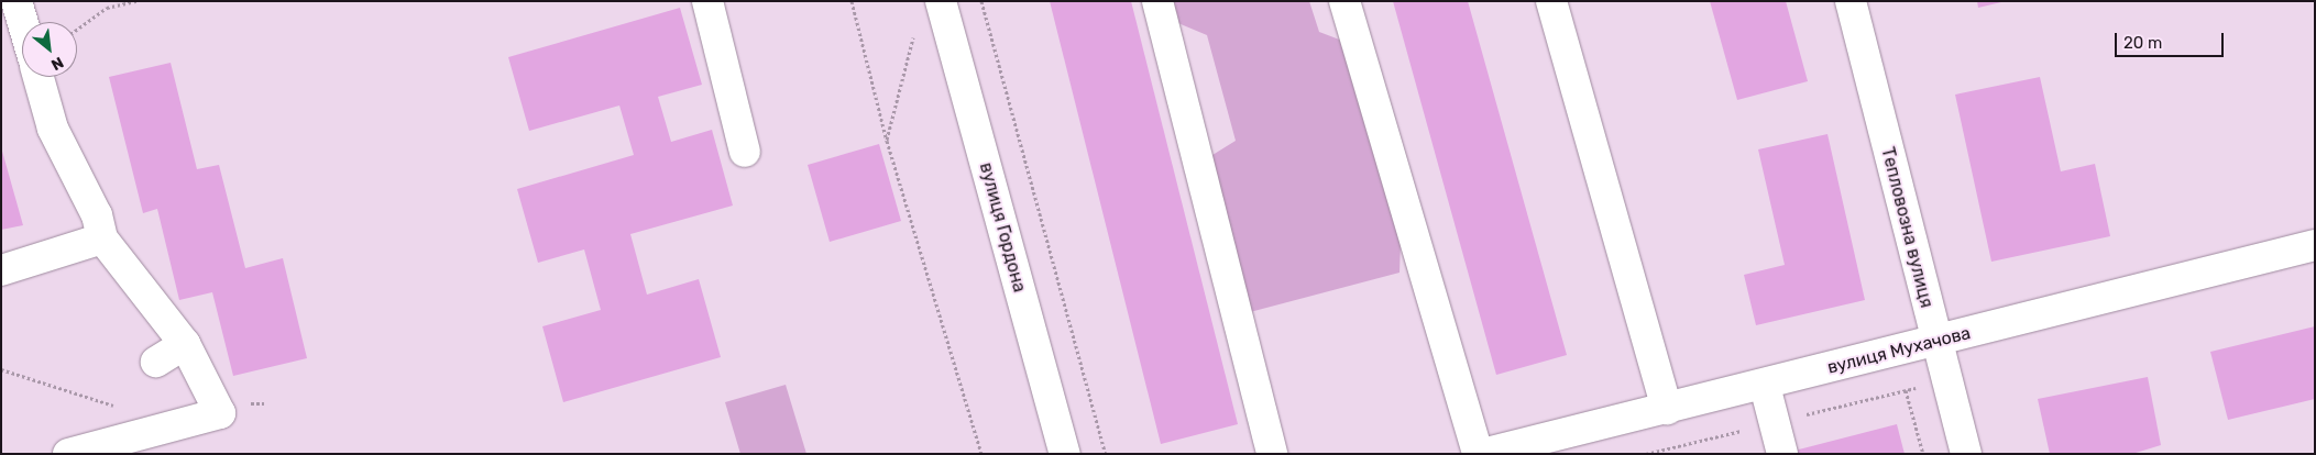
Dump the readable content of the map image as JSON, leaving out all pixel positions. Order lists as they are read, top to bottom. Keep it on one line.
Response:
{"streets":{"street":["вулиця Гордона","Тепловозна вулиця","вулиця Мухачова"]},"crossings":[["Тепловозна вулиця","вулиця Мухачова"]],"scale_bar":"20 m","north":"bottom right"}
